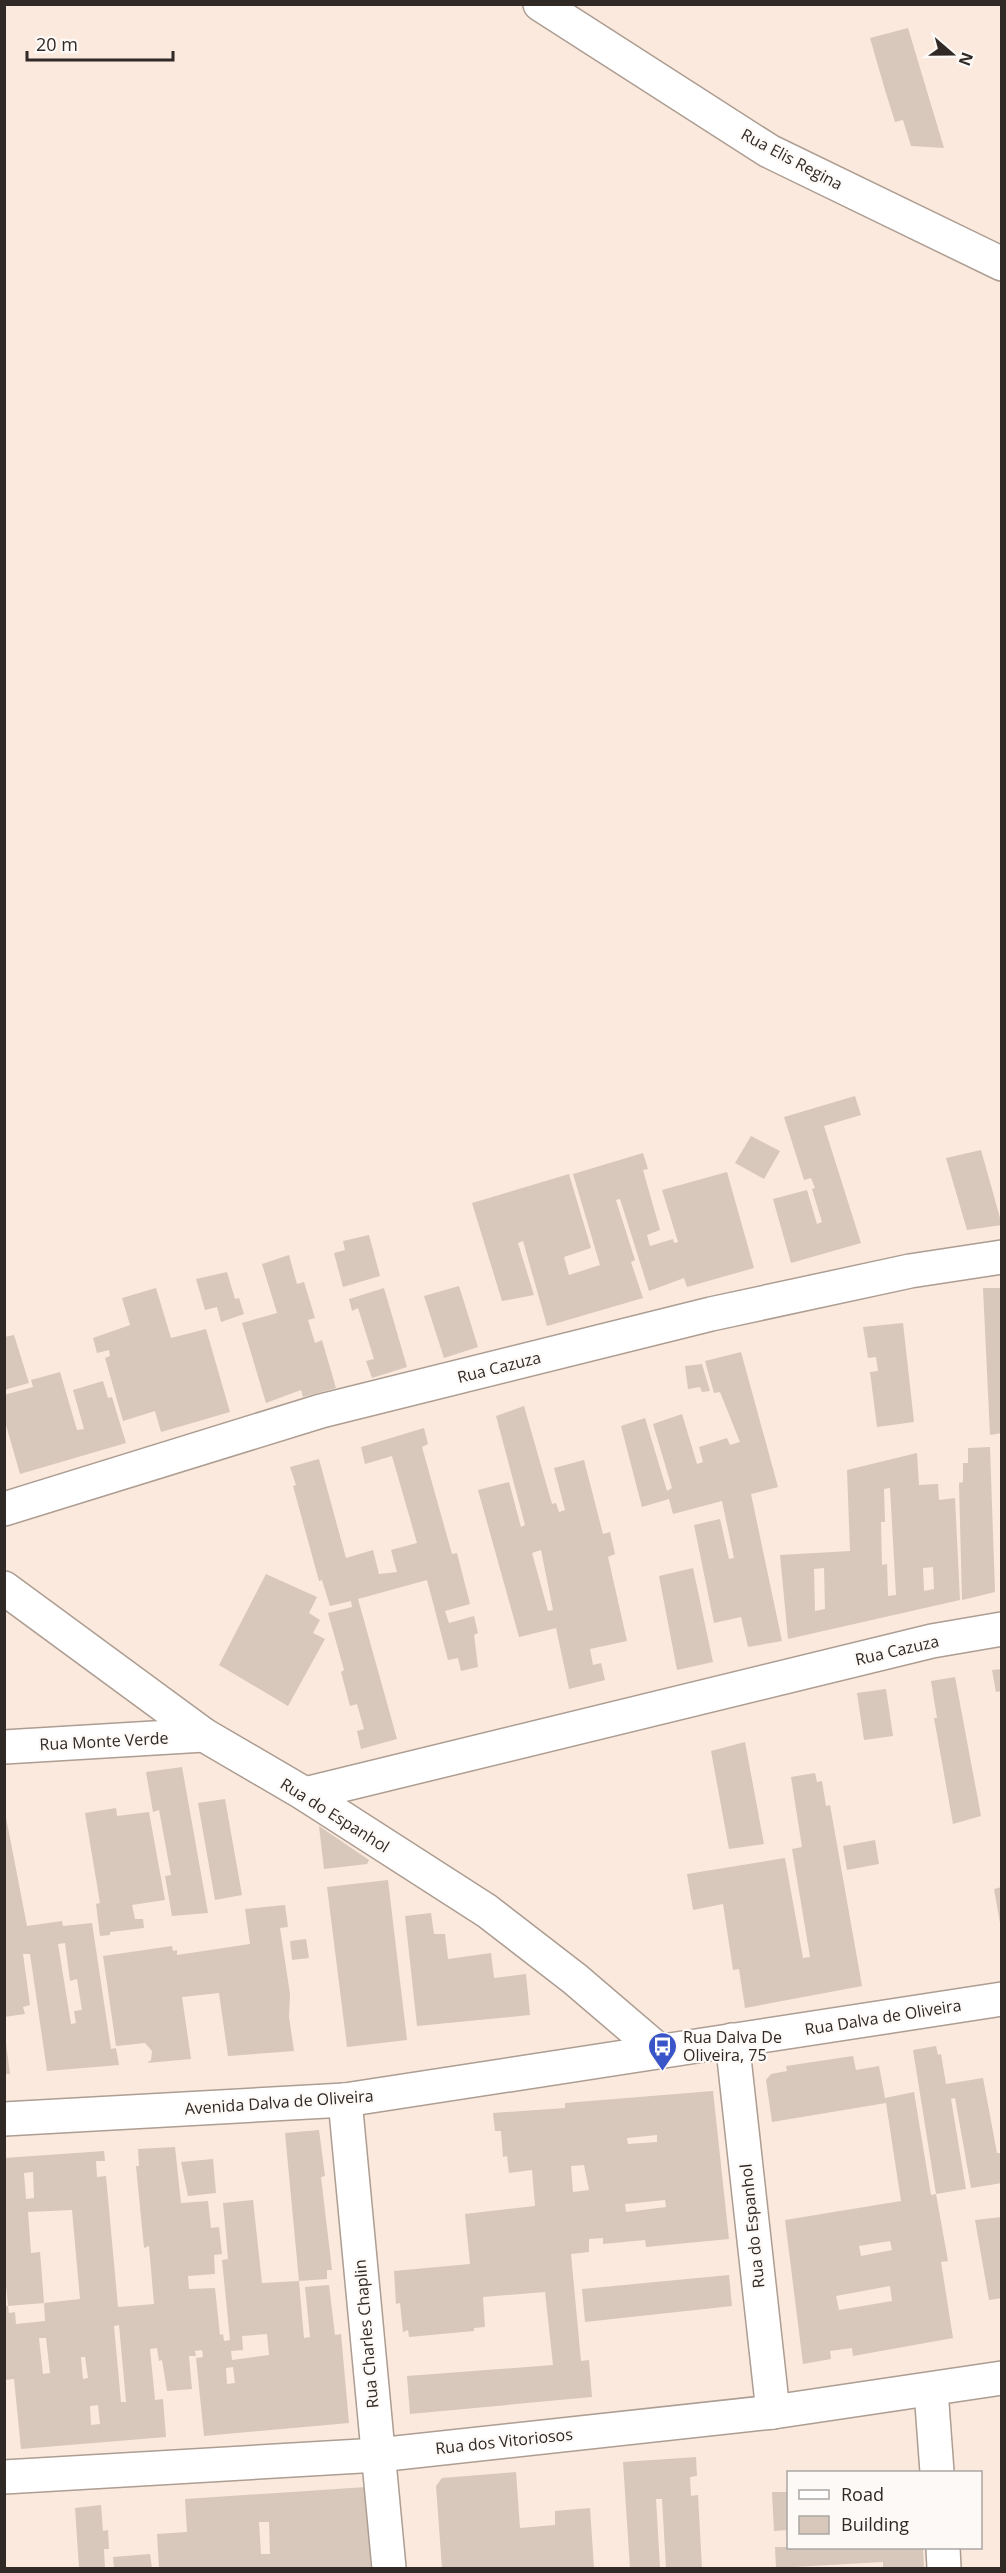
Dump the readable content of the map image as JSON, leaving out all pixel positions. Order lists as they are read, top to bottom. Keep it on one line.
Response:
{"streets":{"street":["Rua Elis Regina","Rua Cazuza","Rua Monte Verde","Rua do Espanhol","Rua Dalva de Oliveira","Avenida Dalva de Oliveira","Rua Charles Chaplin","Rua dos Vitoriosos"]},"crossings":[["Rua Cazuza","Rua do Espanhol"],["Rua Monte Verde","Rua do Espanhol"],["Rua do Espanhol","Rua Dalva de Oliveira"],["Rua do Espanhol","Avenida Dalva de Oliveira"],["Rua do Espanhol","Rua dos Vitoriosos"],["Rua Dalva de Oliveira","Avenida Dalva de Oliveira"],["Avenida Dalva de Oliveira","Rua Charles Chaplin"],["Rua Charles Chaplin","Rua dos Vitoriosos"]],"places":{"bus stop":["Rua Dalva De Oliveira, 75"]},"legend":["Road","Building"],"scale_bar":"20 m","north":"right"}
